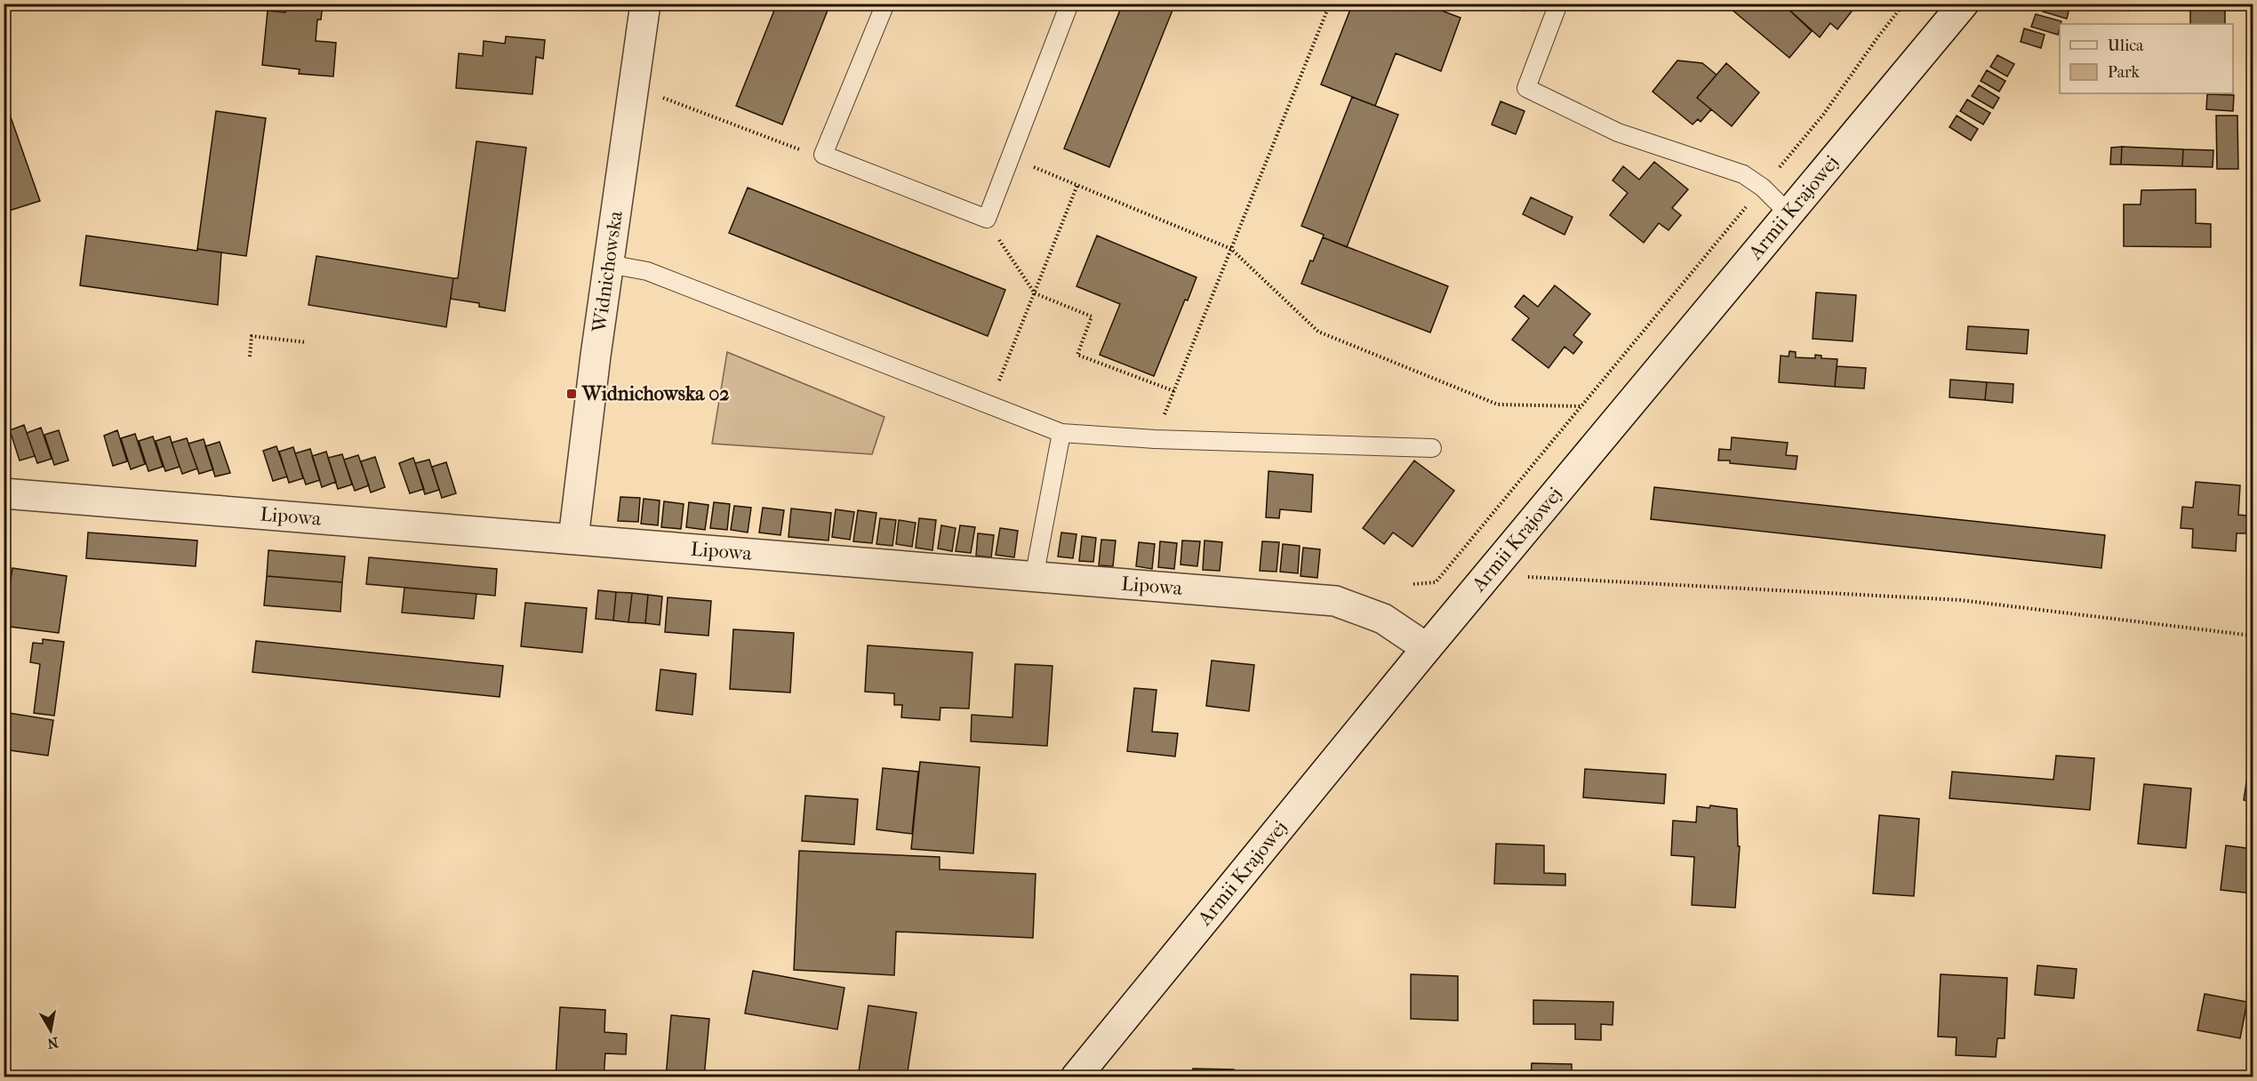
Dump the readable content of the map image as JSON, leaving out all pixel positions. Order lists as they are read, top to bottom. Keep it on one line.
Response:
{"streets":{"street":["Armii Krajowej","Widnichowska","Lipowa"]},"crossings":[["Armii Krajowej","Lipowa"],["Widnichowska","Lipowa"]],"places":{"transit":["Widnichowska 02"]},"legend":["Ulica","Park"],"north":"bottom"}
